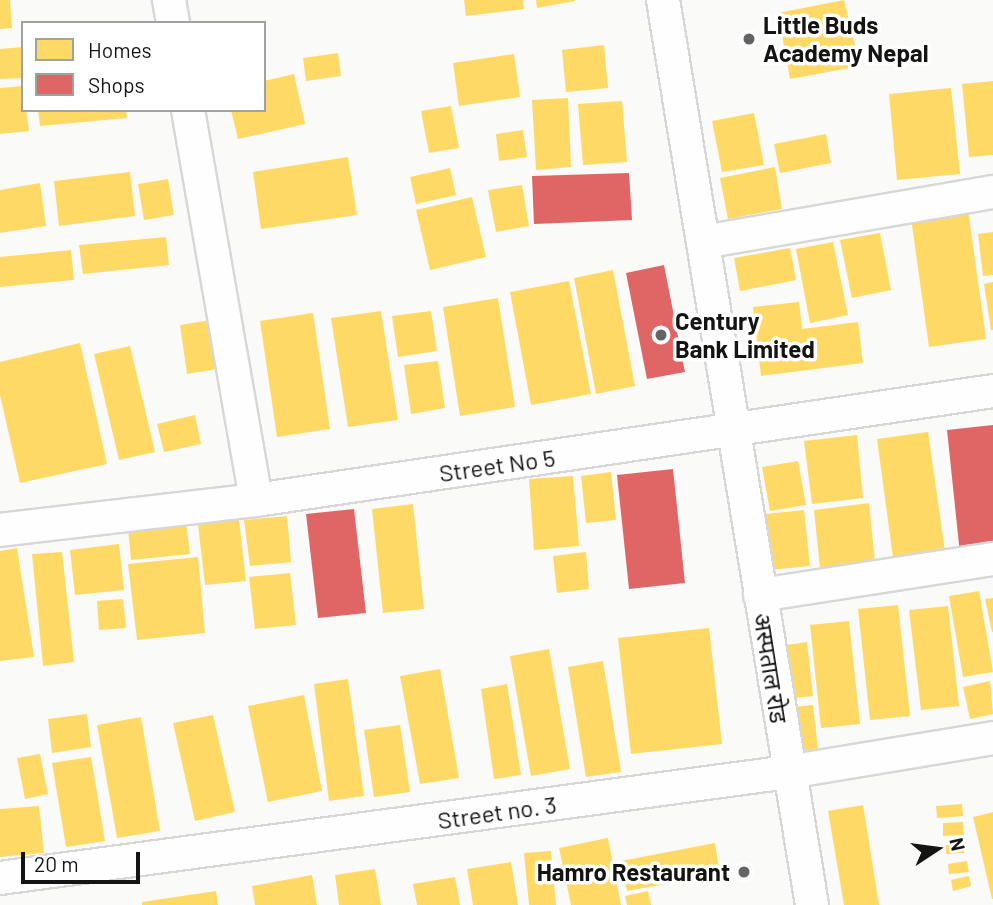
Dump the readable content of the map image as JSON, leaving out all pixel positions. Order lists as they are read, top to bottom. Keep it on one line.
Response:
{"streets":{"street":["Street No 5","अस्पताल रोड","Street no. 3"]},"crossings":[["Street No 5","अस्पताल रोड"],["अस्पताल रोड","Street no. 3"]],"places":["Little Buds Academy Nepal","Century Bank Limited","Hamro Restaurant"],"legend":["Homes","Shops"],"scale_bar":"20 m","north":"right"}
